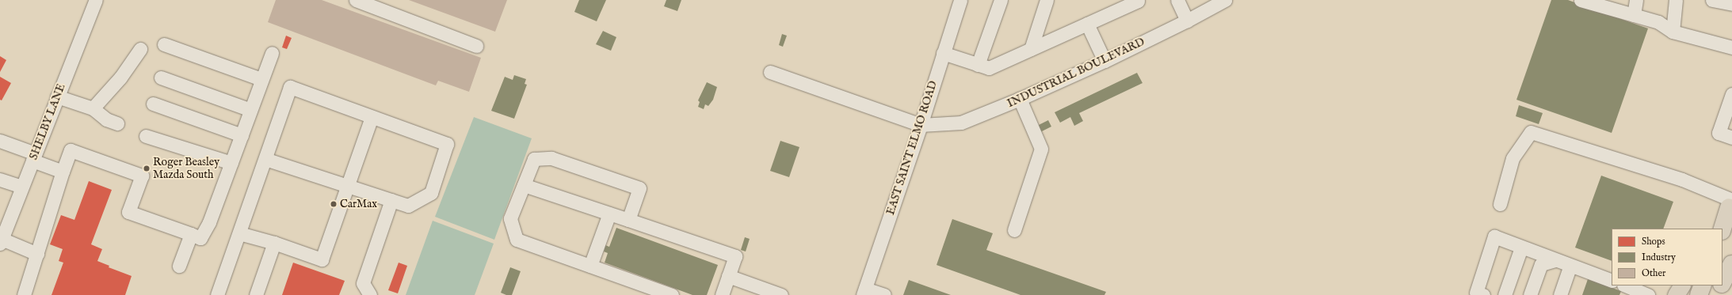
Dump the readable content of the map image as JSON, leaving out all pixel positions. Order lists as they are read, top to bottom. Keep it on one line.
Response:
{"streets":{"street":["INDUSTRIAL BOULEVARD","SHELBY LANE","EAST SAINT ELMO ROAD"]},"crossings":[["INDUSTRIAL BOULEVARD","EAST SAINT ELMO ROAD"]],"places":["Roger Beasley Mazda South","CarMax"],"legend":["Shops","Industry","Other"]}
